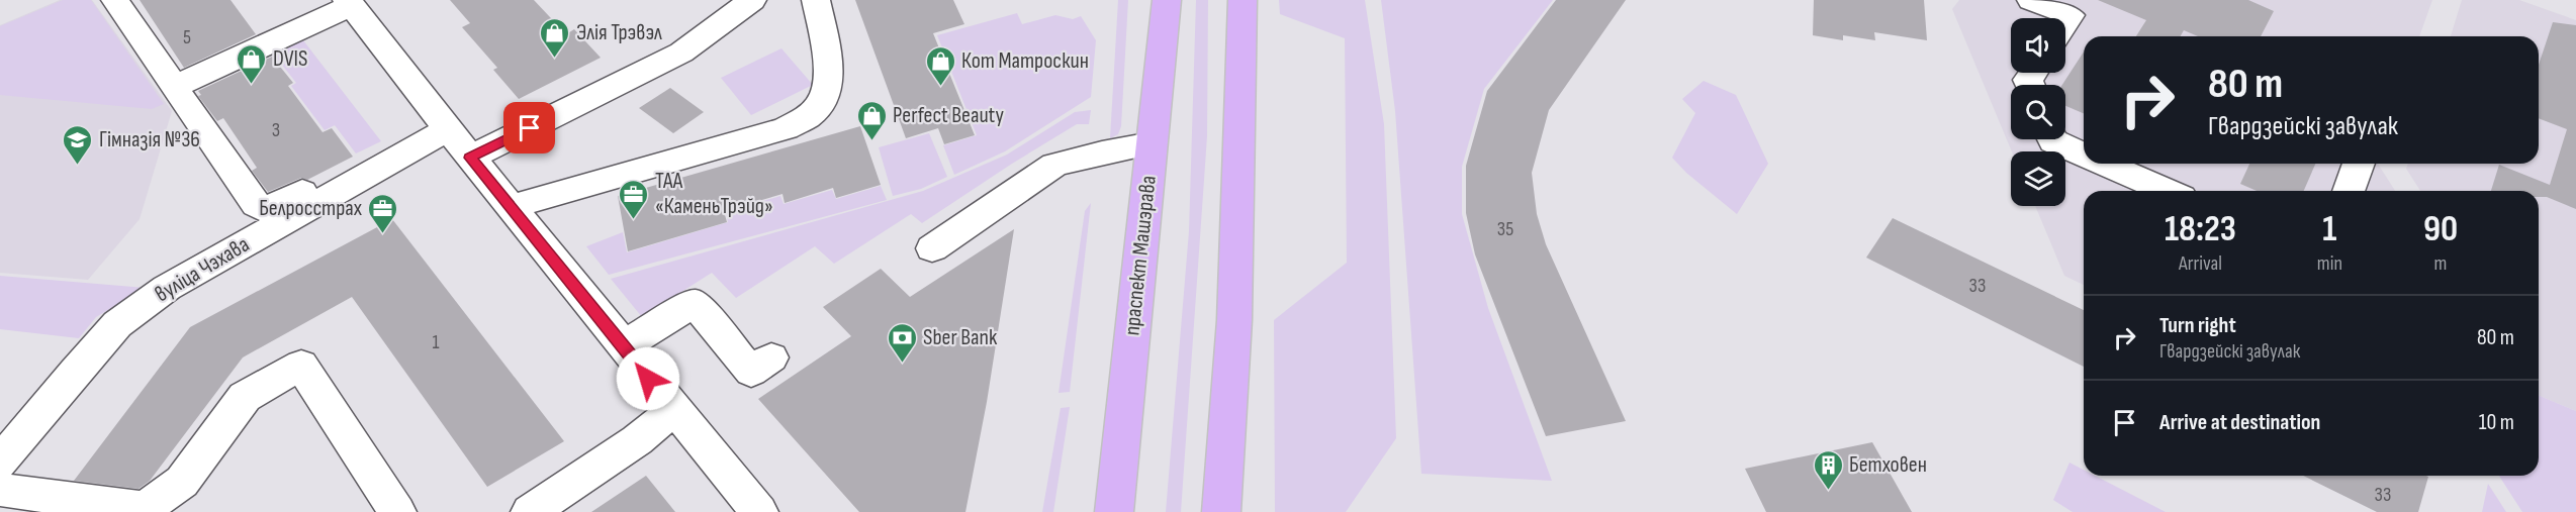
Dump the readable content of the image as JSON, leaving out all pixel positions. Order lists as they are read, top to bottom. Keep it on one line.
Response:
{"streets":{"main road":["праспект Машэрава"],"street":["вуліца Чэхава"]},"places":{"shop":["Элія Трэвэл","DVIS","Кот Матроскин","Perfect Beauty"],"school or university":["Гімназія №36"],"office":["ТАА «КаменьТрэйд»","Белросстрах"],"bank":["Sber Bank"],"building":["Бетховен"]},"house_numbers":["5","3","35","33","1","33"],"page":{"turn":["80 m","Гвардзейскі завулак"],"eta":["18:23","Arrival","1","min","90","m"],"list":[{"name":"Turn right","note":"Гвардзейскі завулак","value":"80 m"},{"name":"Arrive at destination","value":"10 m"}]}}
